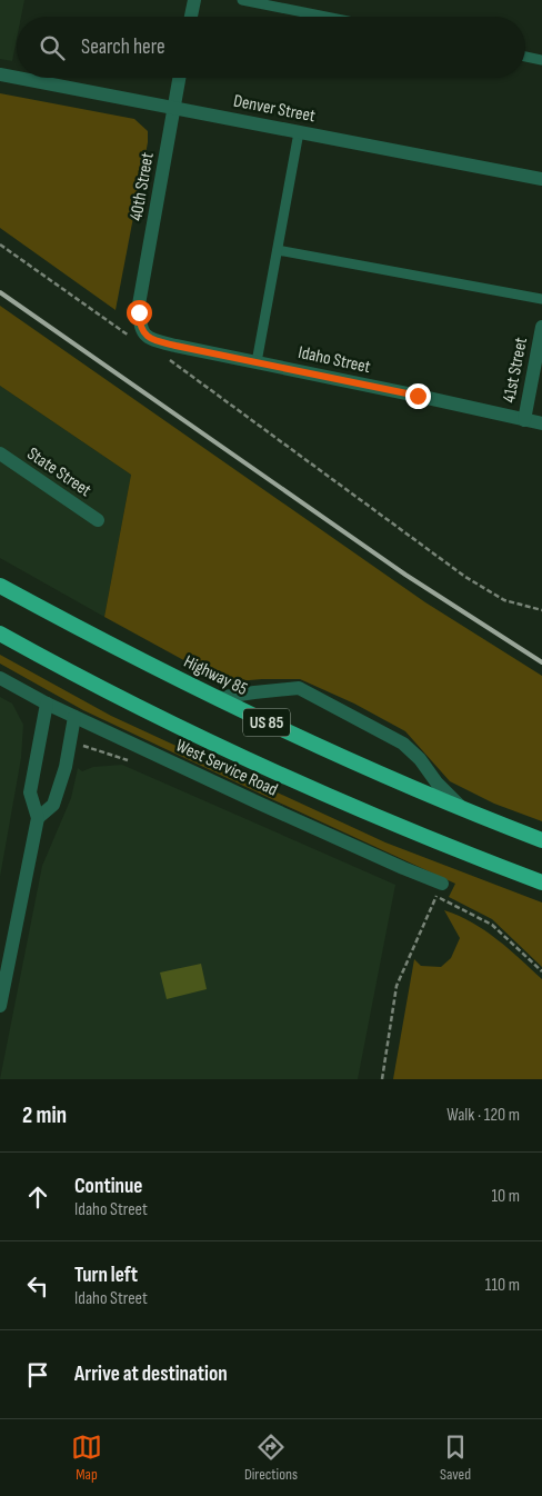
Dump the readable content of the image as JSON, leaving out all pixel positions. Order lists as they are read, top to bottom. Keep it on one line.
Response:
{"streets":{"highway":["Highway 85","US 85"],"street":["Denver Street","40th Street","Idaho Street","41st Street","State Street","West Service Road"]},"crossings":[["Denver Street","40th Street"],["40th Street","Idaho Street"],["Idaho Street","41st Street"]],"page":{"search":"Search here","heading":["2 min","Walk · 120 m"],"list":[["Continue","Idaho Street","10 m"],["Turn left","Idaho Street","110 m"],"Arrive at destination"],"nav":["Map","Directions","Saved"]}}
